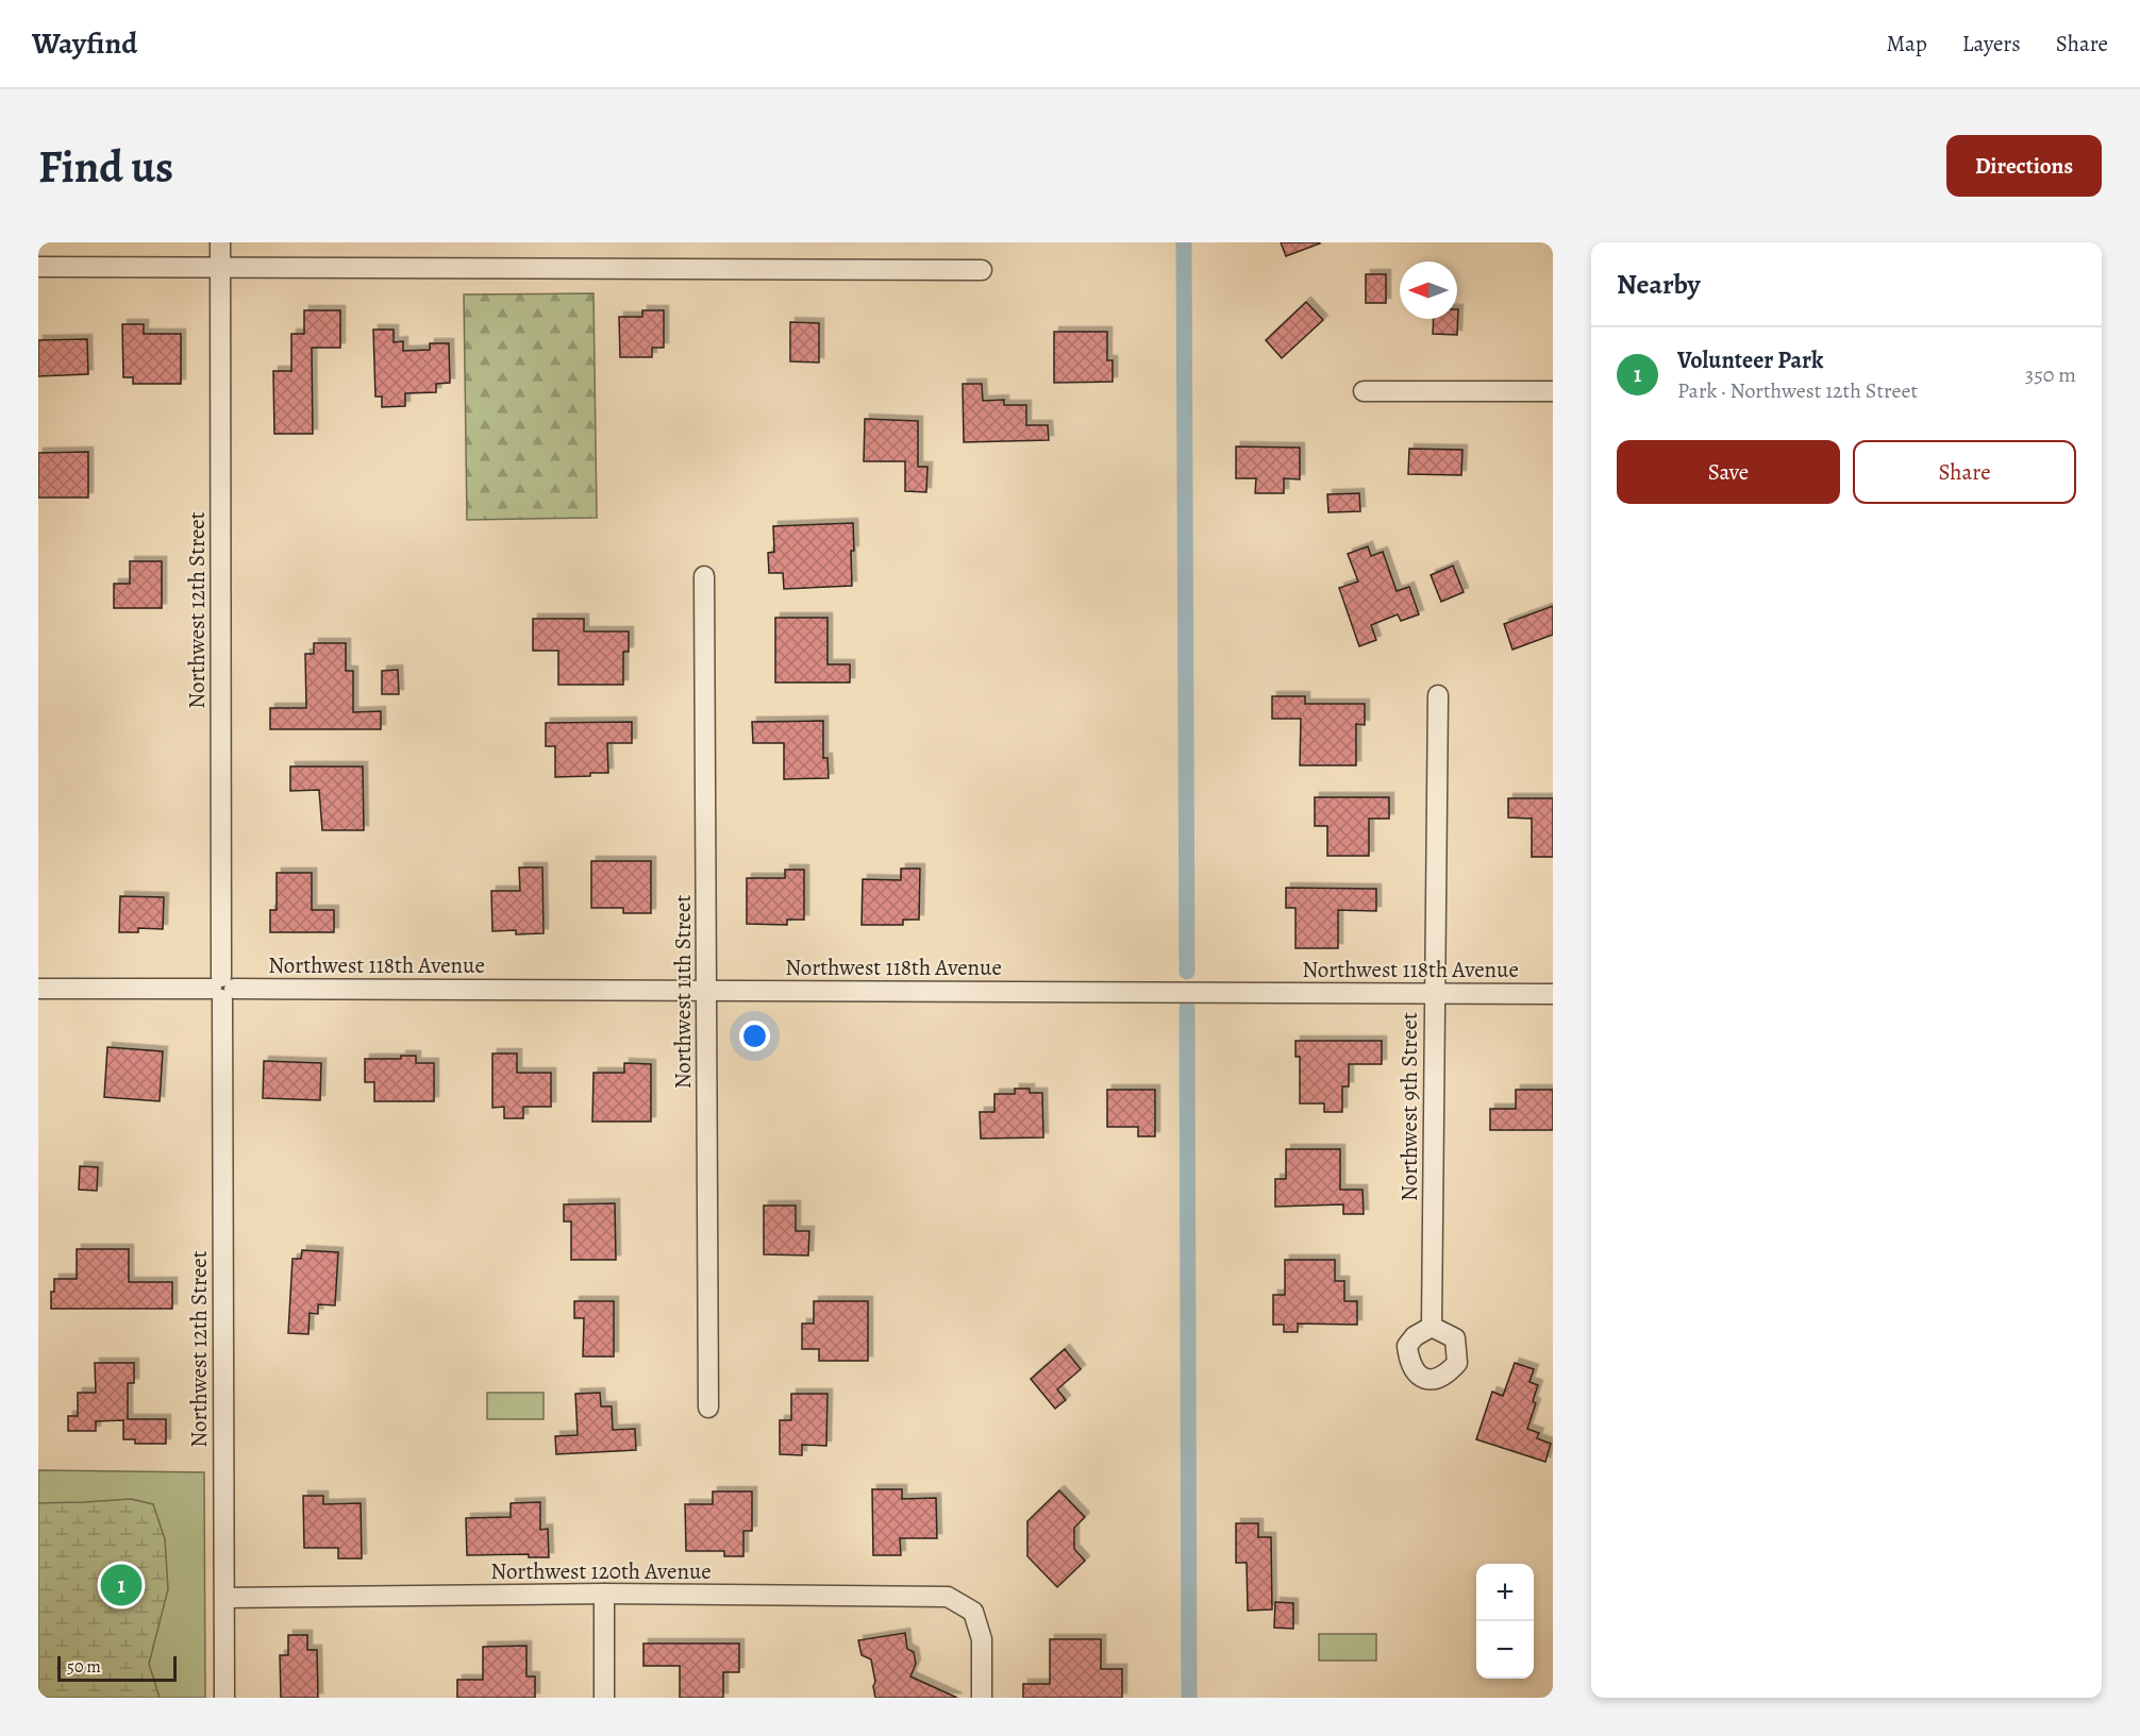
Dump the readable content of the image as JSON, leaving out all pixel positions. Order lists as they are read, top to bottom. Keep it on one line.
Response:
{"streets":{"street":["Northwest 12th Street","Northwest 118th Avenue","Northwest 11th Street","Northwest 9th Street","Northwest 120th Avenue"]},"crossings":[["Northwest 12th Street","Northwest 118th Avenue"],["Northwest 12th Street","Northwest 120th Avenue"],["Northwest 118th Avenue","Northwest 11th Street"],["Northwest 118th Avenue","Northwest 9th Street"]],"scale_bar":"50 m","north":"left","page":{"header":"Wayfind","nav":["Map","Layers","Share"],"buttons":["Directions",["Save","Share"]],"title":"Find us","heading":"Nearby","list":[{"mark":"1","name":"Volunteer Park","note":"Park · Northwest 12th Street","value":"350 m"}],"pins":"1","map_buttons":["+","−"],"scale":"50 m"}}
